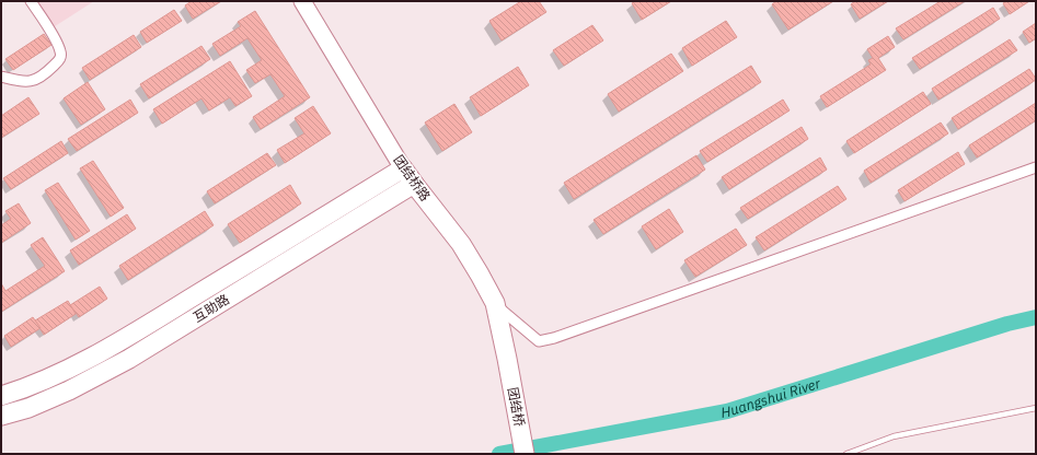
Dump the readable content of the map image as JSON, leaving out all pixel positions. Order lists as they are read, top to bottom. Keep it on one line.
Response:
{"streets":{"highway":["团结桥路","互助路","团结桥"]},"crossings":[["团结桥路","互助路"],["团结桥路","团结桥"]],"water":["Huangshui River"]}
